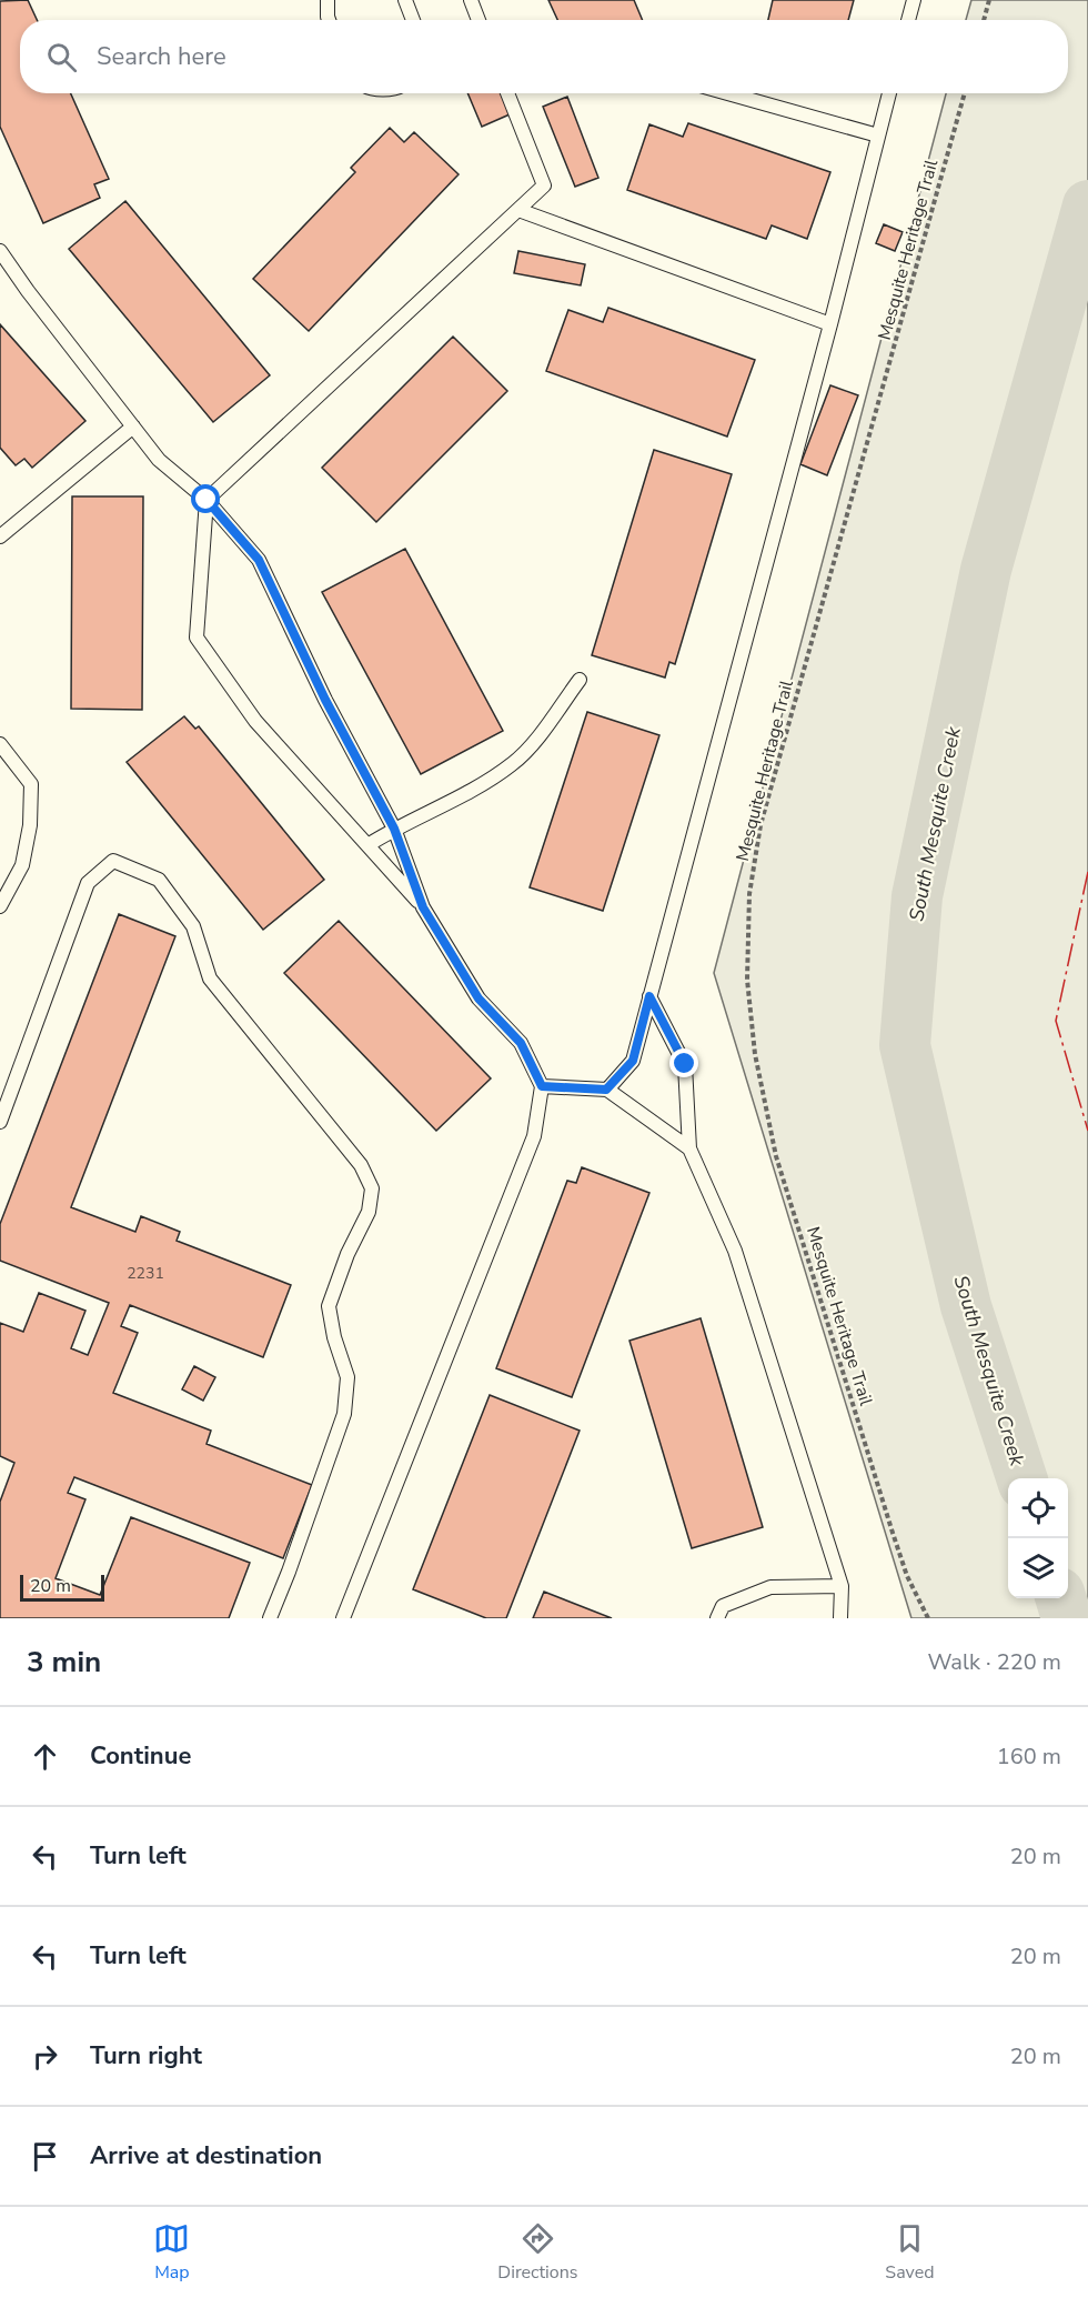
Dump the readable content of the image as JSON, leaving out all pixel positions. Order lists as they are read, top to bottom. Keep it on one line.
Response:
{"streets":{"path":["Mesquite Heritage Trail"]},"water":["South Mesquite Creek"],"house_numbers":["2231"],"scale_bar":"20 m","page":{"search":"Search here","scale":"20 m","heading":["3 min","Walk · 220 m"],"list":[["Continue","160 m"],["Turn left","20 m"],["Turn left","20 m"],["Turn right","20 m"],"Arrive at destination"],"nav":["Map","Directions","Saved"]}}
